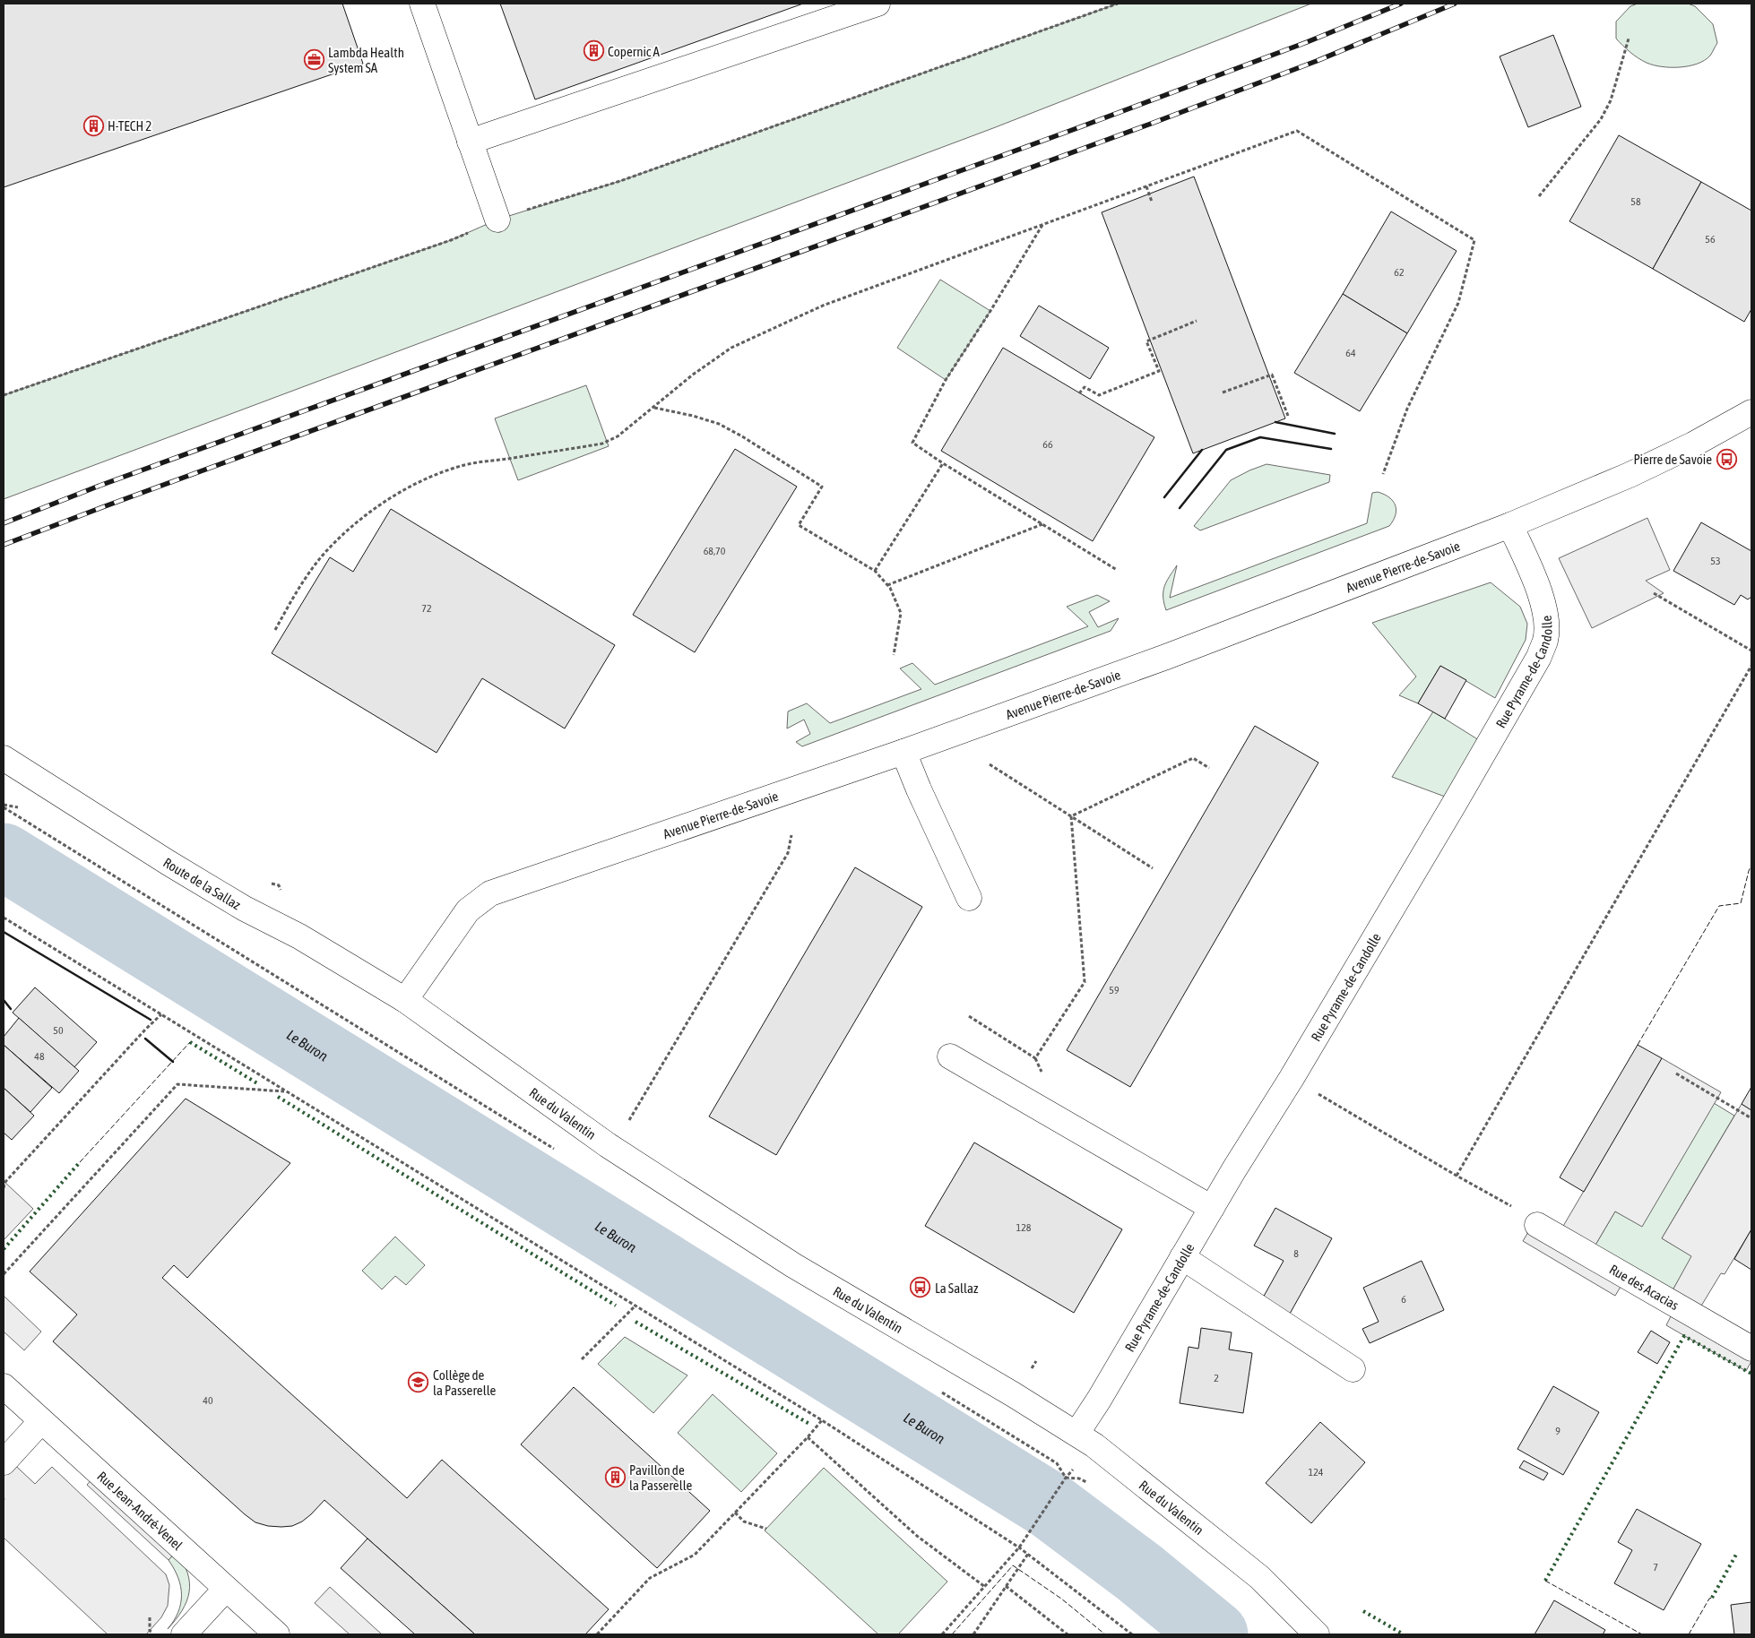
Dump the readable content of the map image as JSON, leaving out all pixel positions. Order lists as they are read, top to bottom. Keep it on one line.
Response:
{"streets":{"street":["Avenue Pierre-de-Savoie","Rue Pyrame-de-Candolle","Route de la Sallaz","Rue du Valentin","Rue des Acacias","Rue Jean-André-Venel"]},"crossings":[["Avenue Pierre-de-Savoie","Rue Pyrame-de-Candolle"],["Avenue Pierre-de-Savoie","Route de la Sallaz"],["Avenue Pierre-de-Savoie","Rue du Valentin"],["Rue Pyrame-de-Candolle","Rue du Valentin"],["Route de la Sallaz","Rue du Valentin"]],"water":["Le Buron"],"places":{"building":["Copernic A","H-TECH 2","Pavillon de la Passerelle"],"office":["Lambda Health System SA"],"bus stop":["Pierre de Savoie","La Sallaz"],"school or university":["Collège de la Passerelle"]},"house_numbers":["58","56","62","64","66","68,70","53","72","59","50","48","128","8","6","2","40","9","124","7"]}
